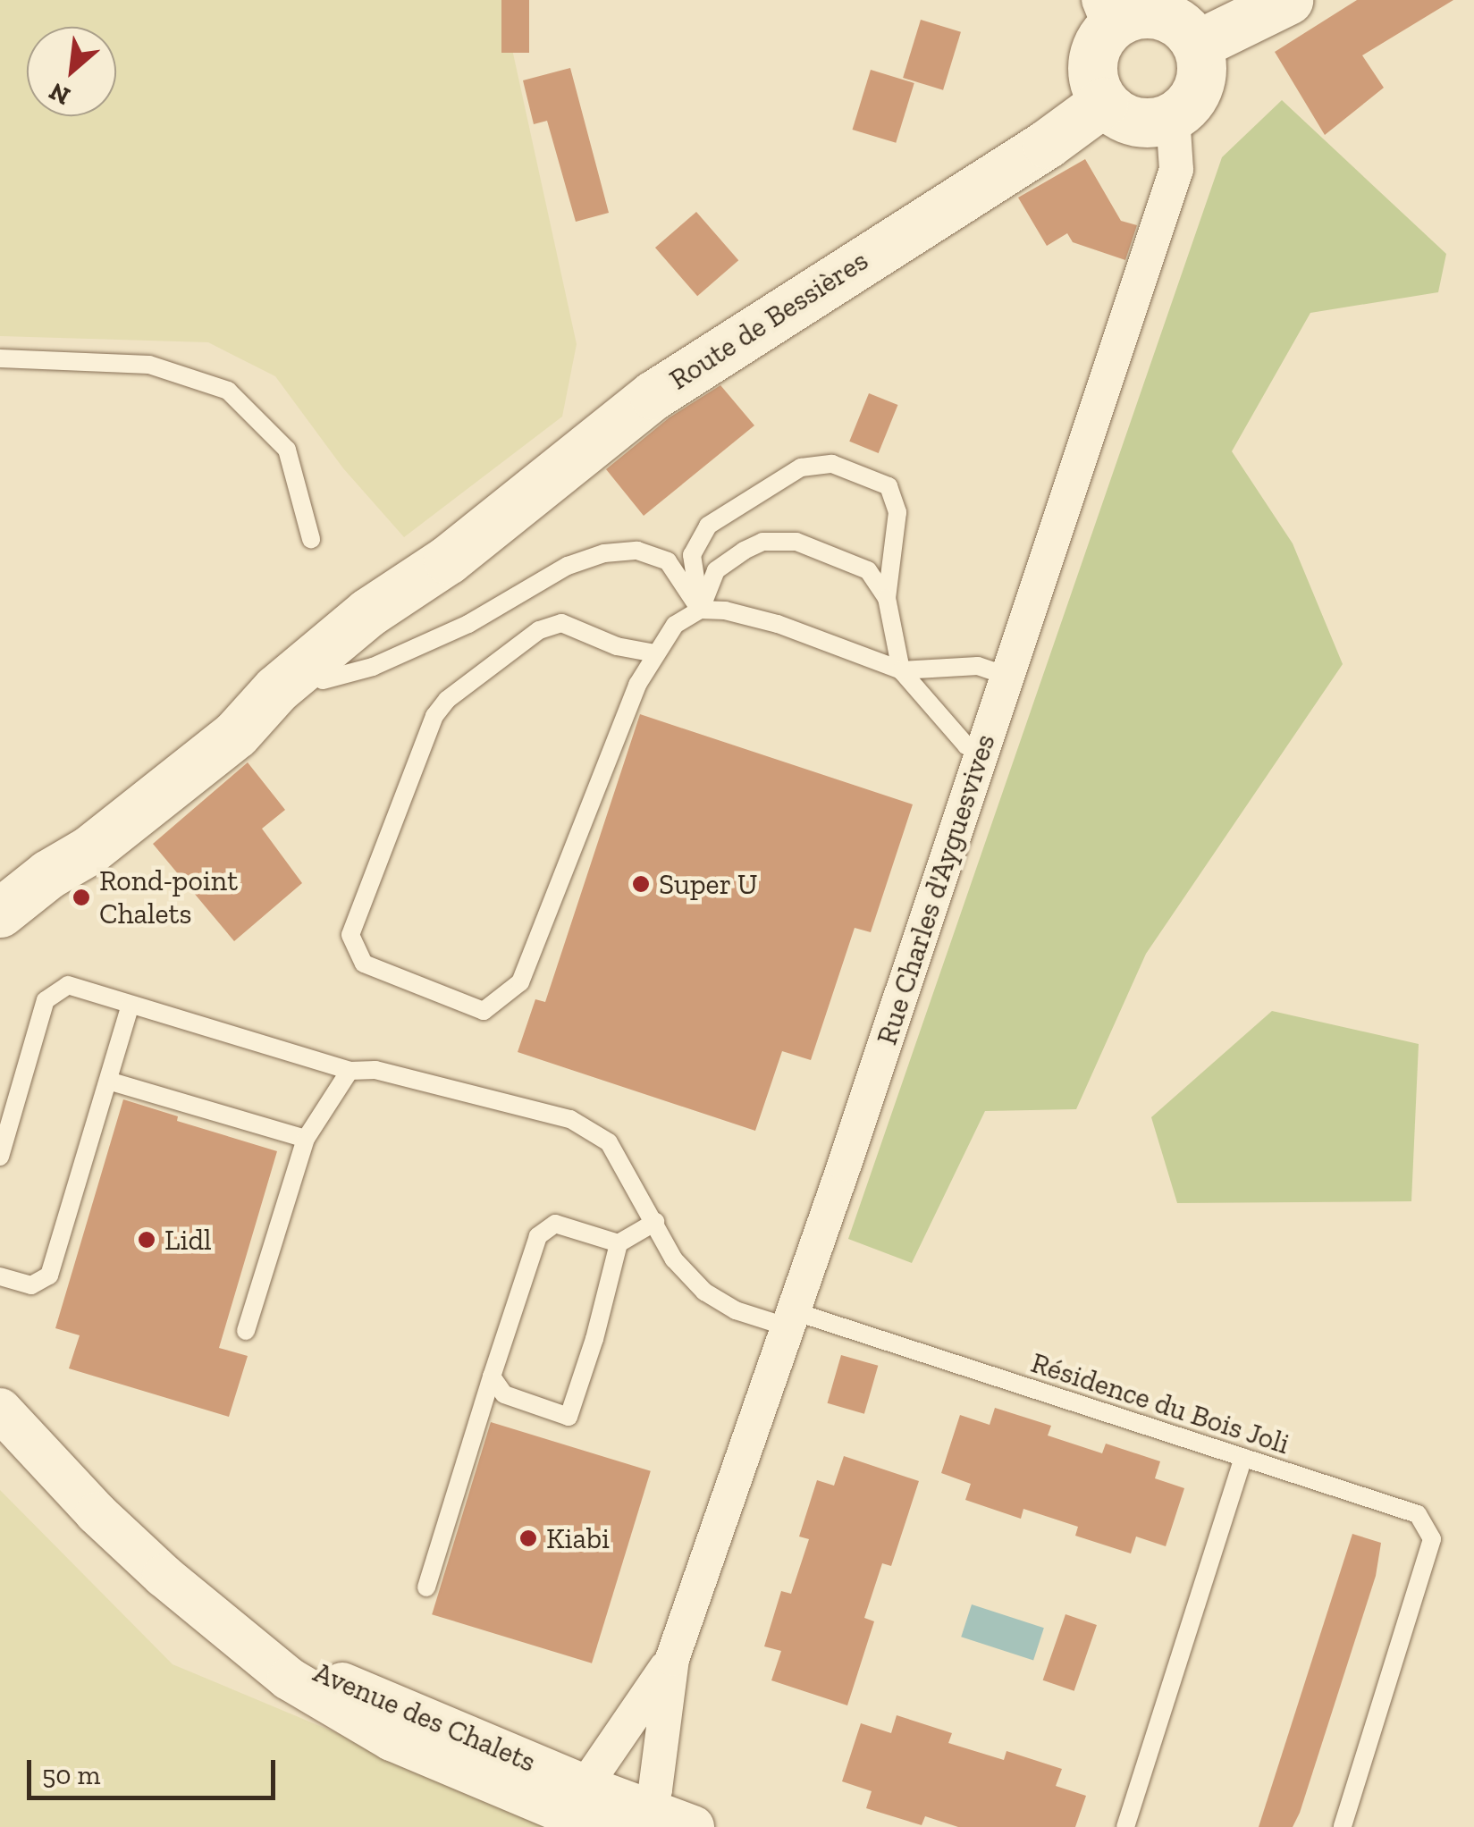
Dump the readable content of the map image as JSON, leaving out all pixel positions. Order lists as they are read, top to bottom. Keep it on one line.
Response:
{"streets":{"main road":["Route de Bessières"],"street":["Rue Charles d'Ayguesvives","Avenue des Chalets"],"lane":["Résidence du Bois Joli"]},"crossings":[["Route de Bessières","Rue Charles d'Ayguesvives"],["Rue Charles d'Ayguesvives","Résidence du Bois Joli"],["Rue Charles d'Ayguesvives","Avenue des Chalets"]],"places":["Super U","Rond-point Chalets","Lidl","Kiabi"],"scale_bar":"50 m","north":"bottom left"}
